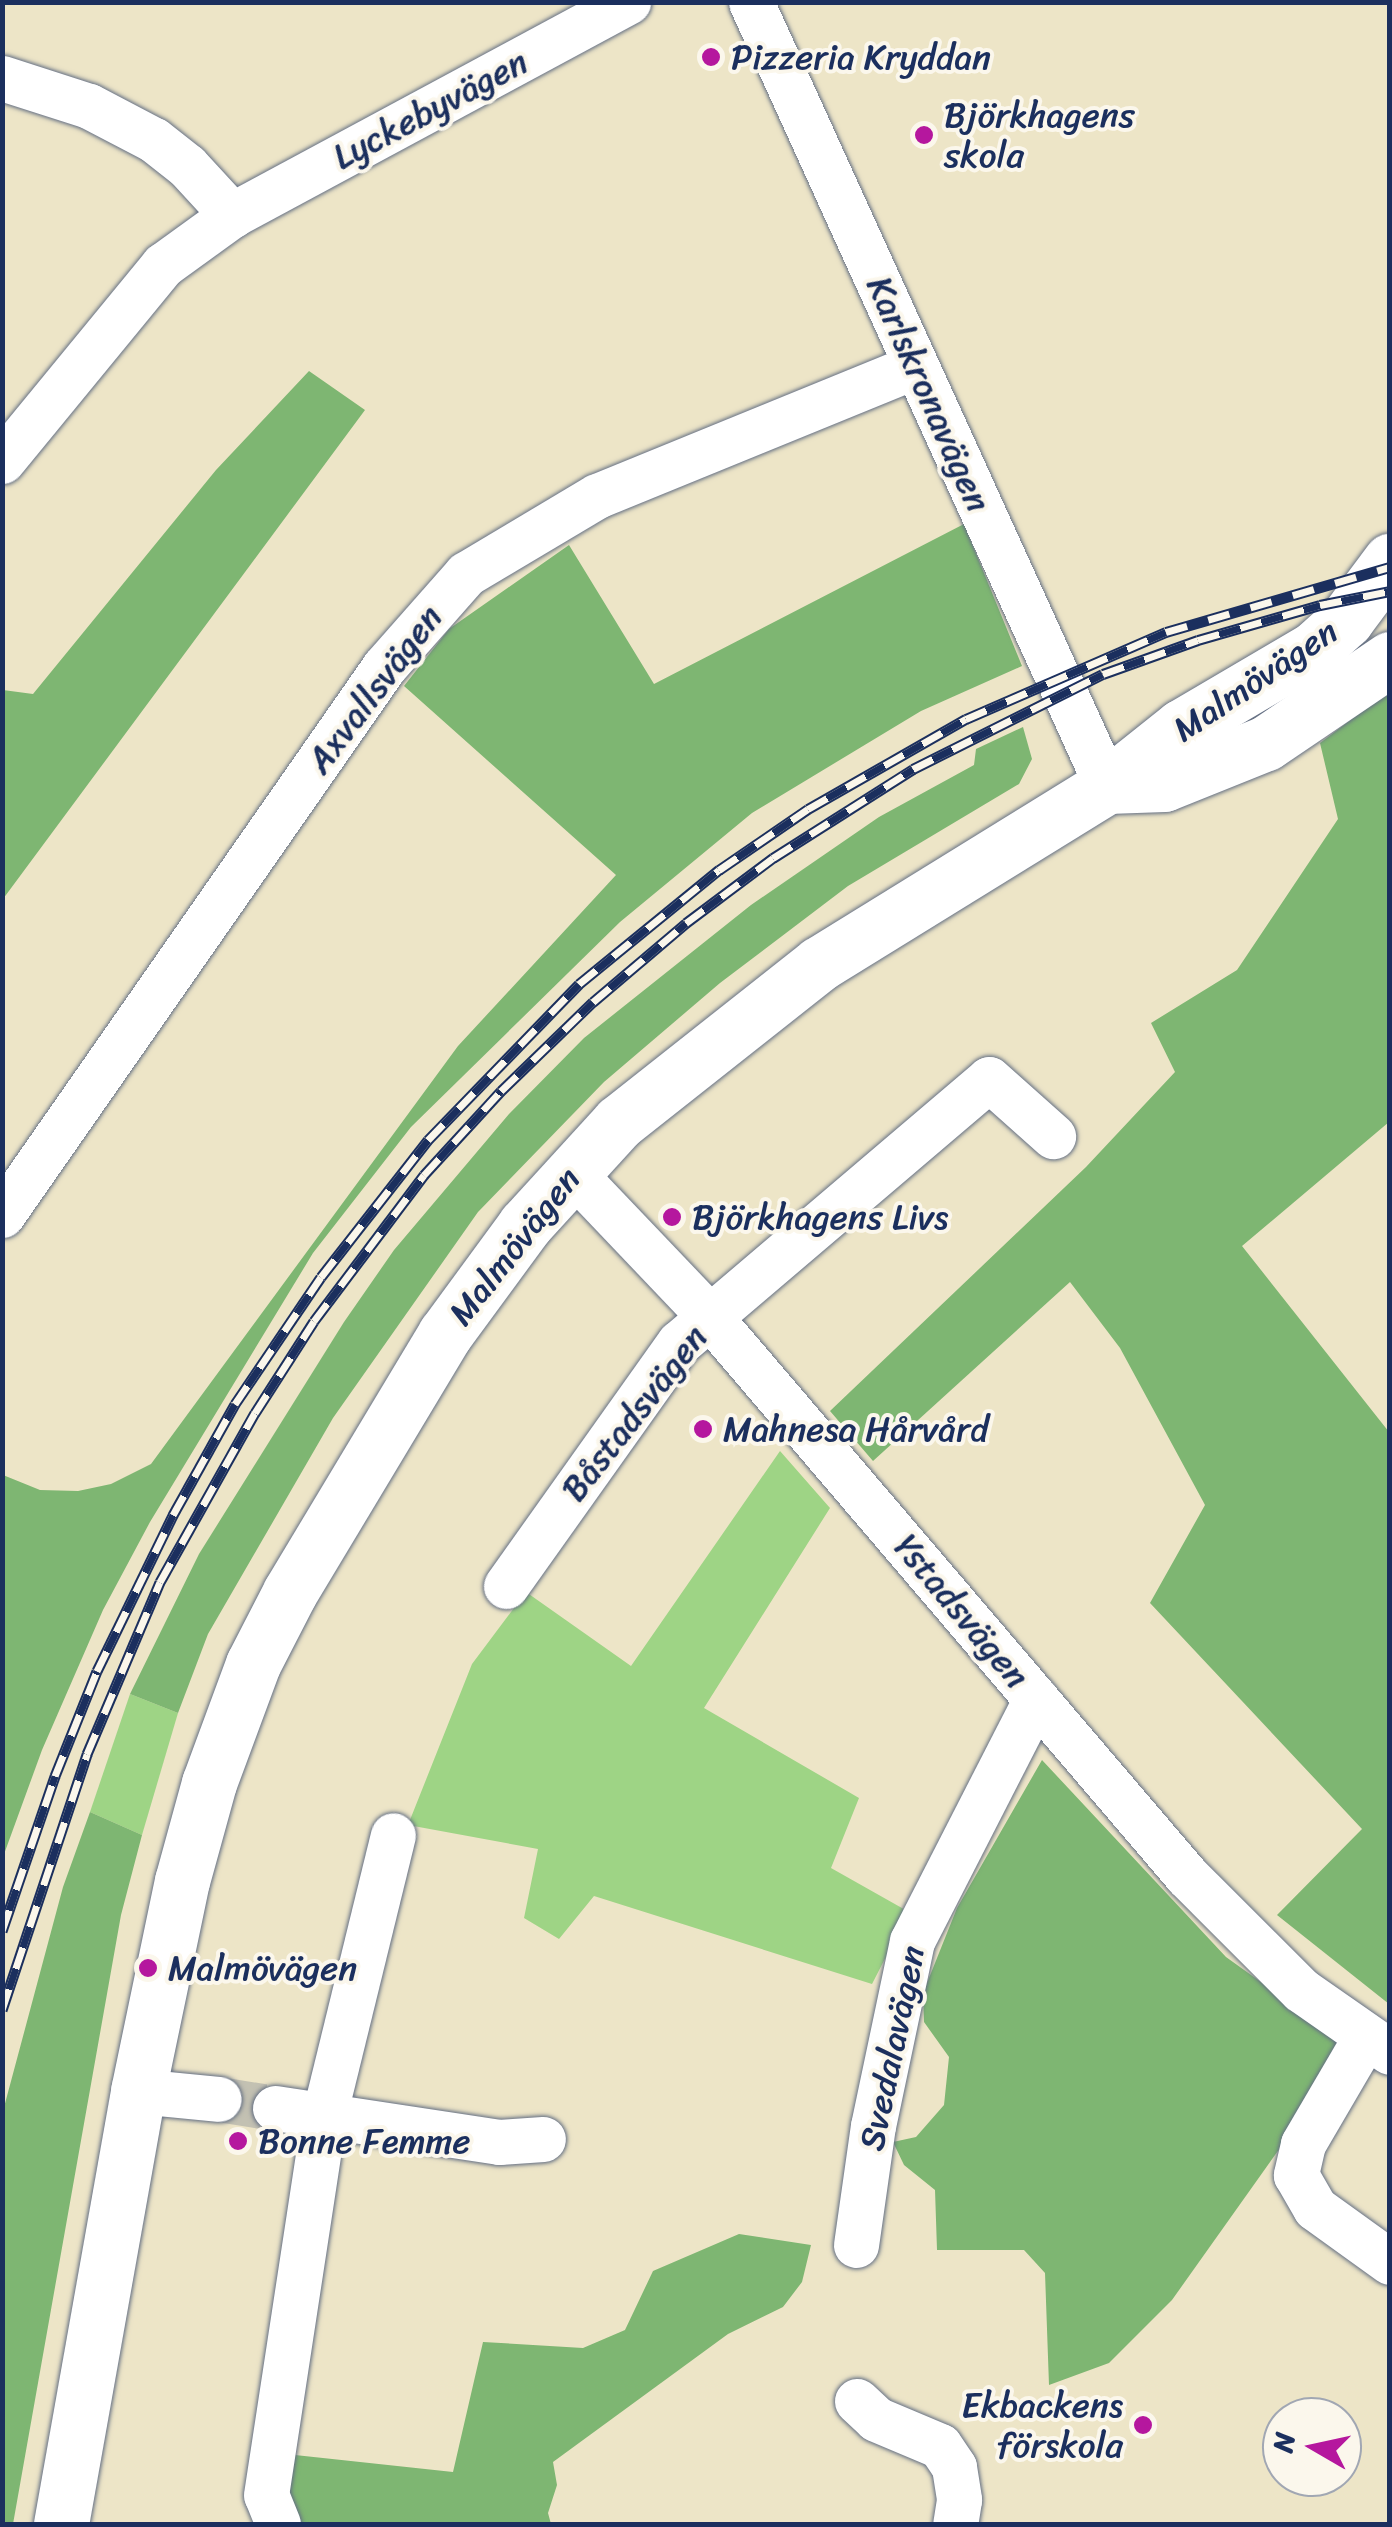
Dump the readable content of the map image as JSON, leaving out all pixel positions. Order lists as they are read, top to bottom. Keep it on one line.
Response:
{"streets":{"street":["Lyckebyvägen","Karlskronavägen","Malmövägen","Axvallsvägen","Båstadsvägen","Ystadsvägen","Svedalavägen"]},"crossings":[["Karlskronavägen","Malmövägen"],["Karlskronavägen","Axvallsvägen"],["Malmövägen","Ystadsvägen"],["Båstadsvägen","Ystadsvägen"],["Ystadsvägen","Svedalavägen"]],"places":["Pizzeria Kryddan","Björkhagens skola","Björkhagens Livs","Mahnesa Hårvård","Malmövägen","Bonne Femme","Ekbackens förskola"],"north":"left"}
